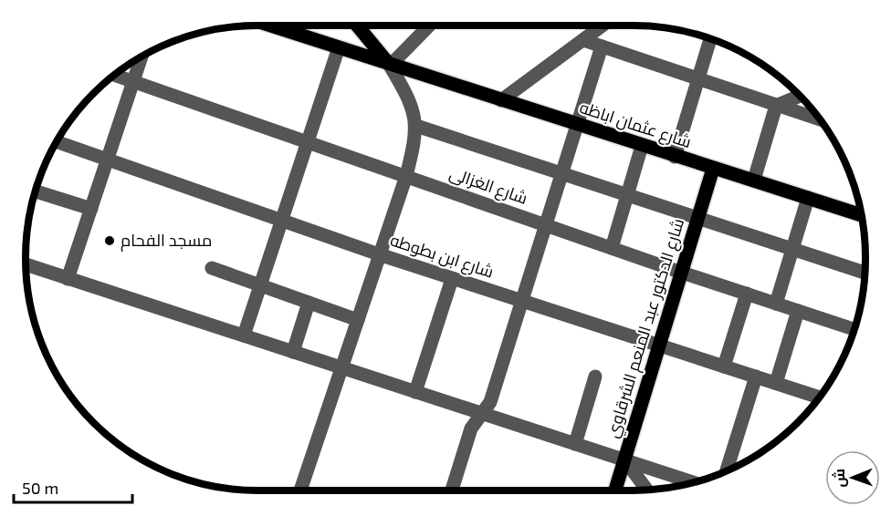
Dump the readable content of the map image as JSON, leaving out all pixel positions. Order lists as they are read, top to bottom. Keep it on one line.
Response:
{"streets":{"main road":["شارع عثمان اباظه","شارع الدكتور عبد المنعم الشرقاوي"],"street":["شارع الغزالى","شارع ابن بطوطه"]},"crossings":[["شارع عثمان اباظه","شارع الدكتور عبد المنعم الشرقاوي"],["شارع الغزالى","شارع الدكتور عبد المنعم الشرقاوي"],["شارع ابن بطوطه","شارع الدكتور عبد المنعم الشرقاوي"]],"places":["مسجد الفحام"],"scale_bar":"50 m","north":"left"}
